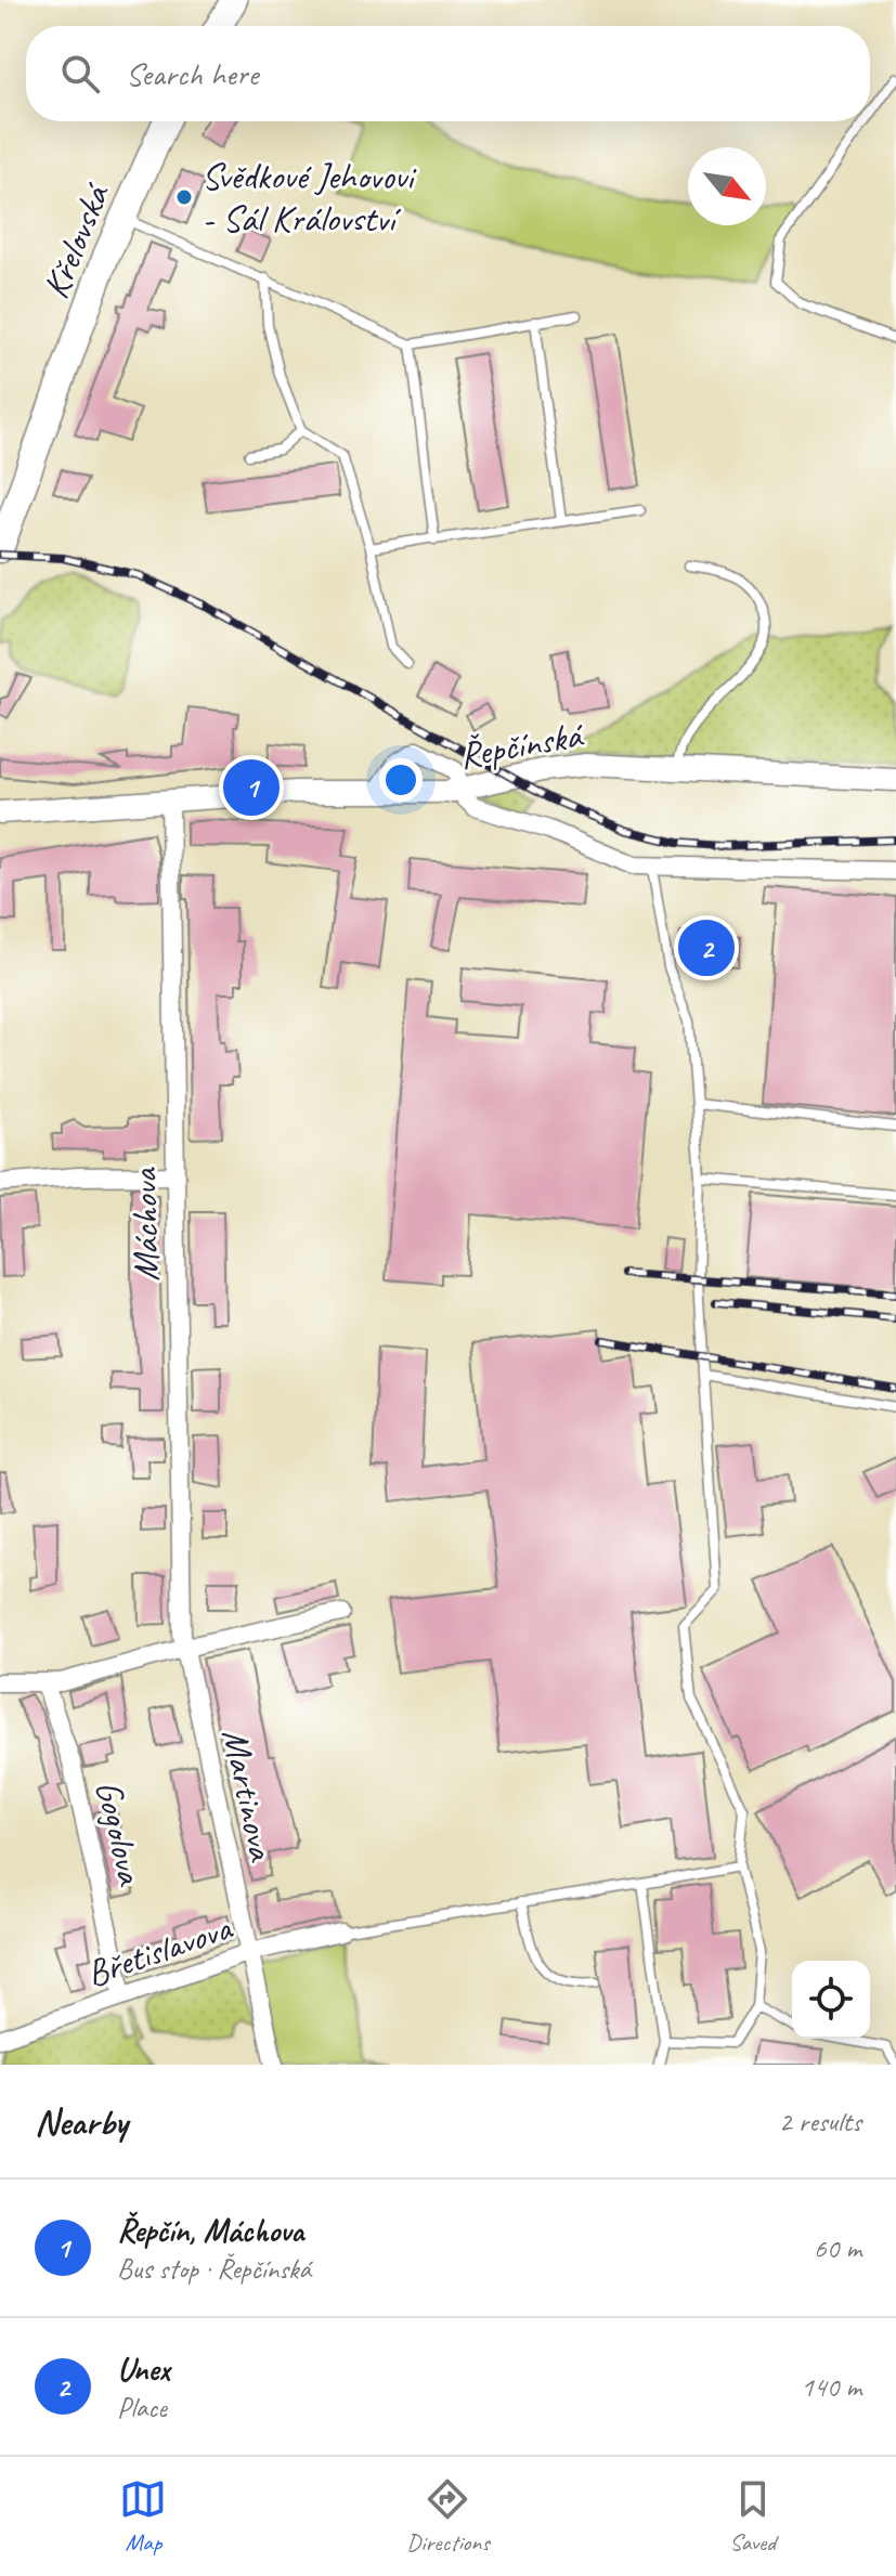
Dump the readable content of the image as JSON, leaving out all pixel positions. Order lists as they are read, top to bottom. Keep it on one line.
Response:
{"streets":{"main road":["Křelovská"],"street":["Řepčínská","Máchova","Martinova","Gogolova","Břetislavova"]},"crossings":[["Řepčínská","Máchova"],["Máchova","Martinova"],["Martinova","Břetislavova"],["Gogolova","Břetislavova"]],"places":["Svědkové Jehovovi - Sál Království"],"north":"bottom right","page":{"search":"Search here","pins":["1","2"],"heading":["Nearby","2 results"],"list":[{"mark":"1","name":"Řepčín, Máchova","note":"Bus stop · Řepčínská","value":"60 m"},{"mark":"2","name":"Unex","note":"Place","value":"140 m"}],"nav":["Map","Directions","Saved"]}}
